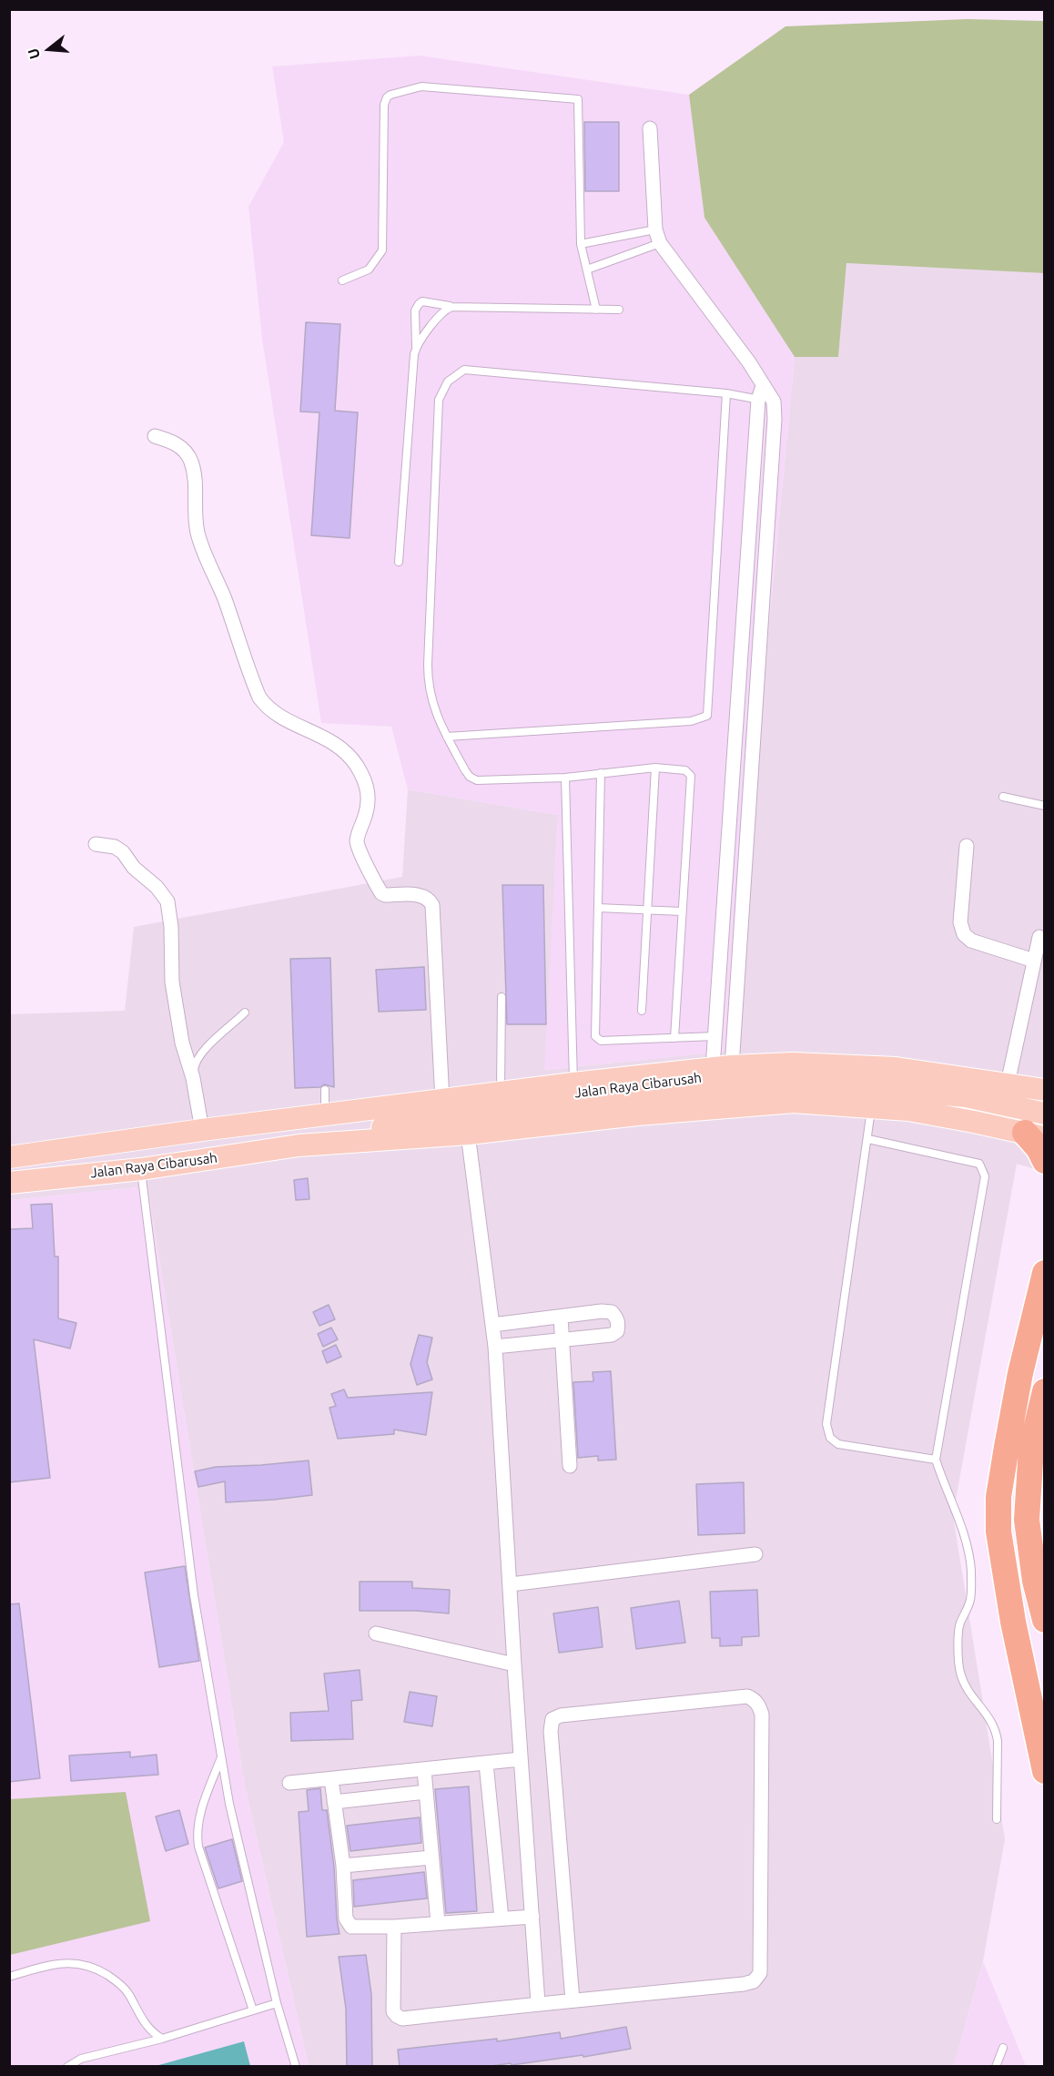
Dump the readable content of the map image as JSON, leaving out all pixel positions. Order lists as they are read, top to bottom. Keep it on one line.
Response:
{"streets":{"main road":["Jalan Raya Cibarusah"]},"north":"left"}
